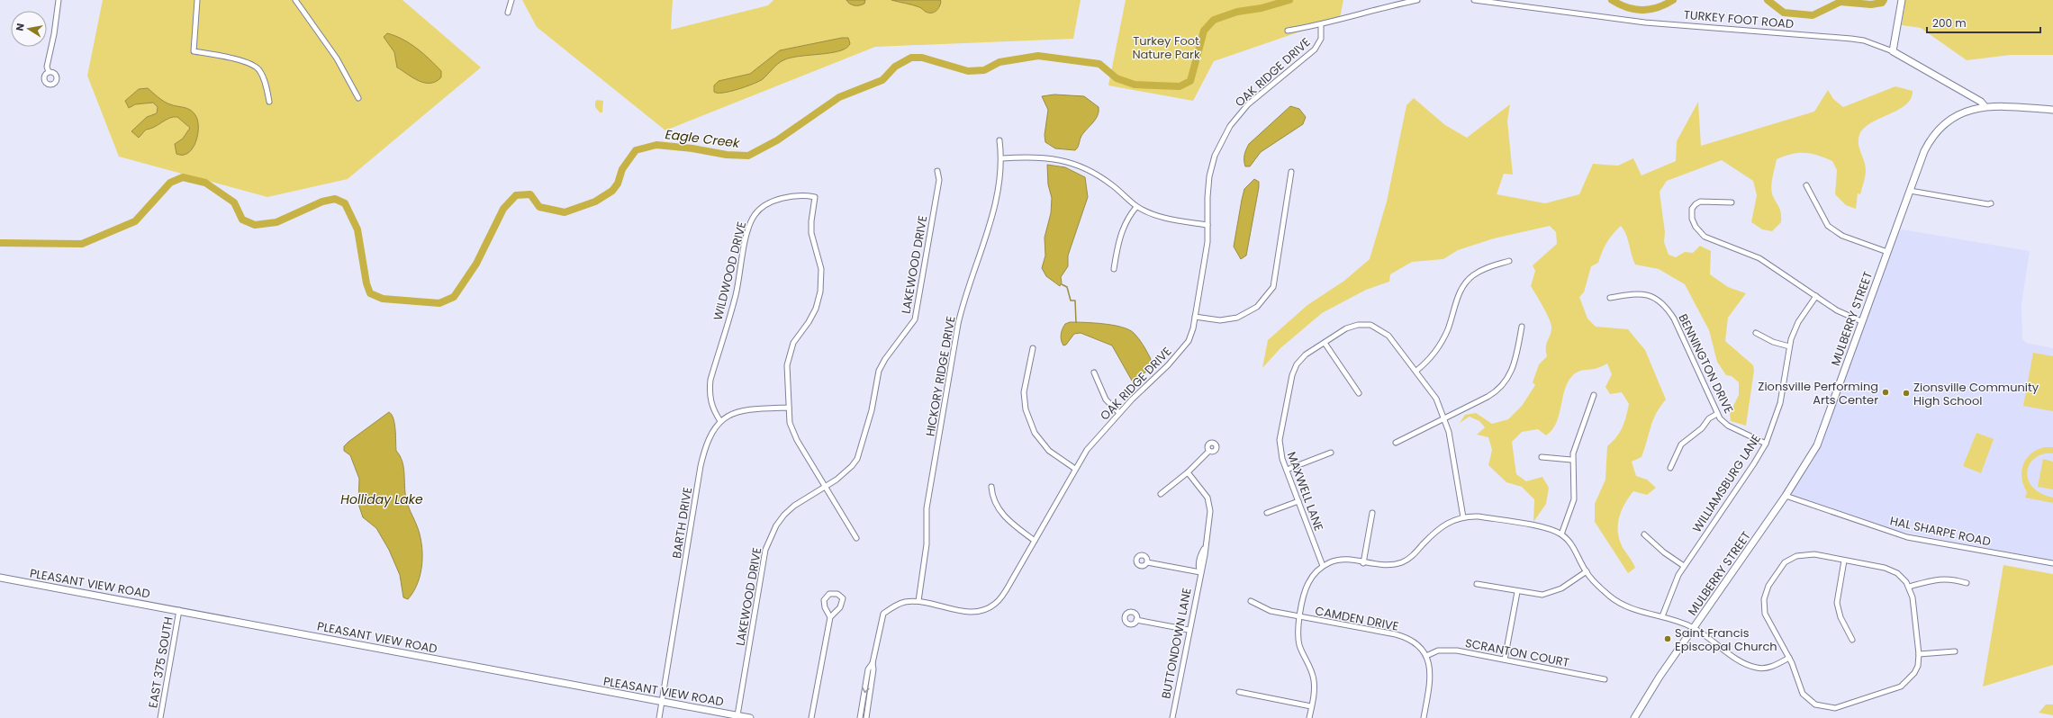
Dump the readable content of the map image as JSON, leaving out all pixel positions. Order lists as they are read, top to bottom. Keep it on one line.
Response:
{"streets":{"street":["TURKEY FOOT ROAD","OAK RIDGE DRIVE","LAKEWOOD DRIVE","WILDWOOD DRIVE","MULBERRY STREET","BENNINGTON DRIVE","HICKORY RIDGE DRIVE","WILLIAMSBURG LANE","MAXWELL LANE","BARTH DRIVE","HAL SHARPE ROAD","PLEASANT VIEW ROAD","CAMDEN DRIVE","BUTTONDOWN LANE","SCRANTON COURT","EAST 375 SOUTH"]},"crossings":[["TURKEY FOOT ROAD","MULBERRY STREET"],["OAK RIDGE DRIVE","HICKORY RIDGE DRIVE"],["LAKEWOOD DRIVE","WILDWOOD DRIVE"],["LAKEWOOD DRIVE","PLEASANT VIEW ROAD"],["WILDWOOD DRIVE","BARTH DRIVE"],["MULBERRY STREET","HAL SHARPE ROAD"],["BENNINGTON DRIVE","WILLIAMSBURG LANE"],["BARTH DRIVE","PLEASANT VIEW ROAD"],["PLEASANT VIEW ROAD","EAST 375 SOUTH"],["CAMDEN DRIVE","SCRANTON COURT"]],"water":["Eagle Creek","Holliday Lake"],"parks":["Turkey Foot Nature Park"],"places":["Zionsville Performing Arts Center","Zionsville Community High School","Saint Francis Episcopal Church"],"scale_bar":"200 m","north":"left"}
